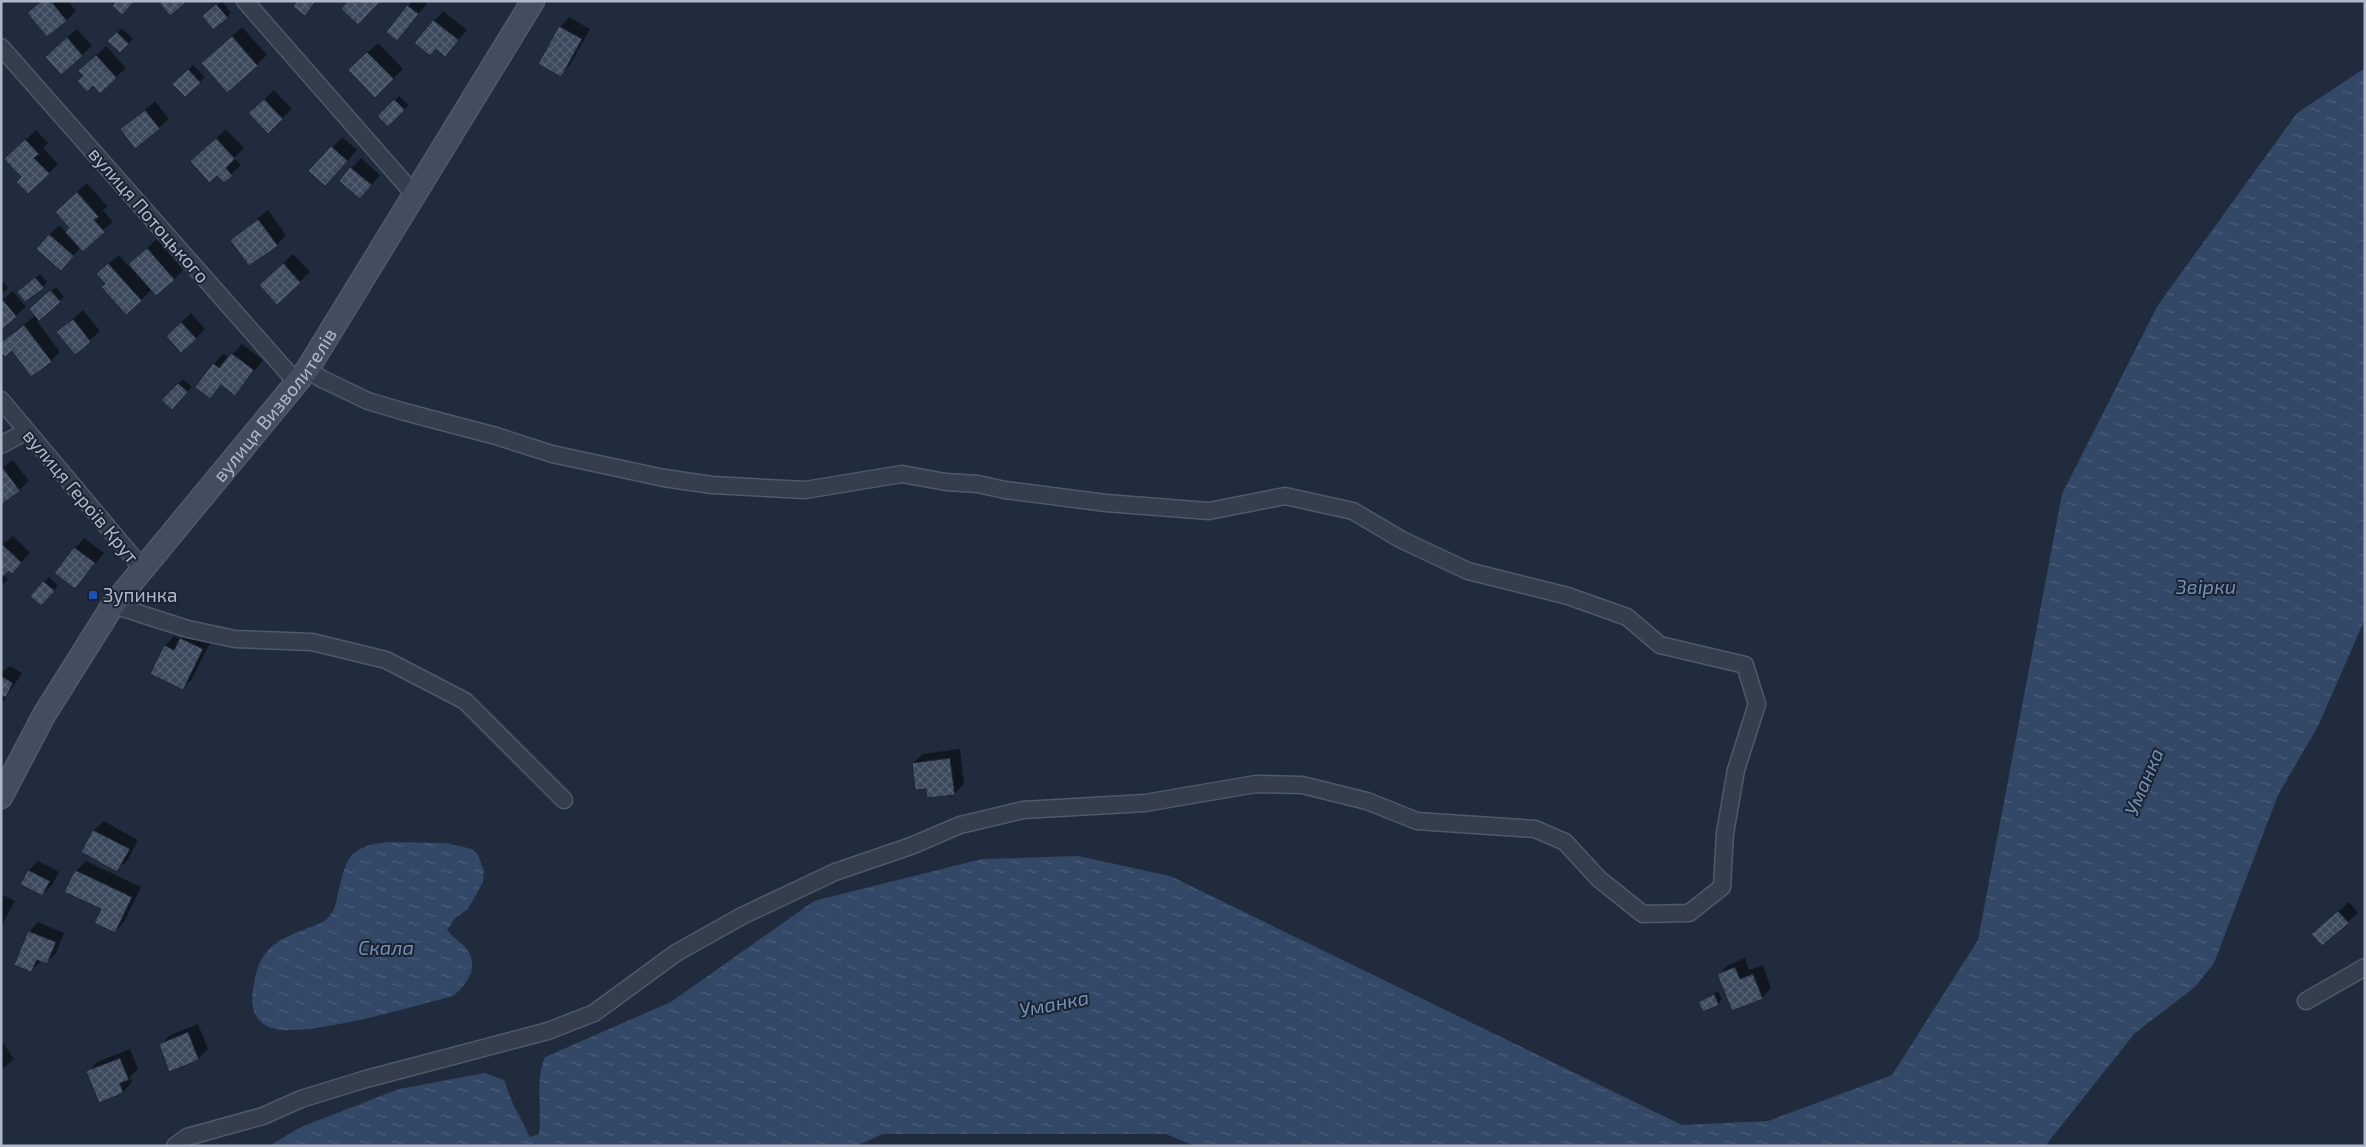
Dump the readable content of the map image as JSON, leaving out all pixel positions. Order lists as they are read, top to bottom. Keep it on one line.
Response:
{"streets":{"main road":["вулиця Визволителів"],"street":["вулиця Потоцького","вулиця Героїв Крут"]},"crossings":[["вулиця Потоцького","вулиця Визволителів"],["вулиця Визволителів","вулиця Героїв Крут"]],"water":["Звірки","Уманка","Скала"],"places":{"transit":["Зупинка"]}}
